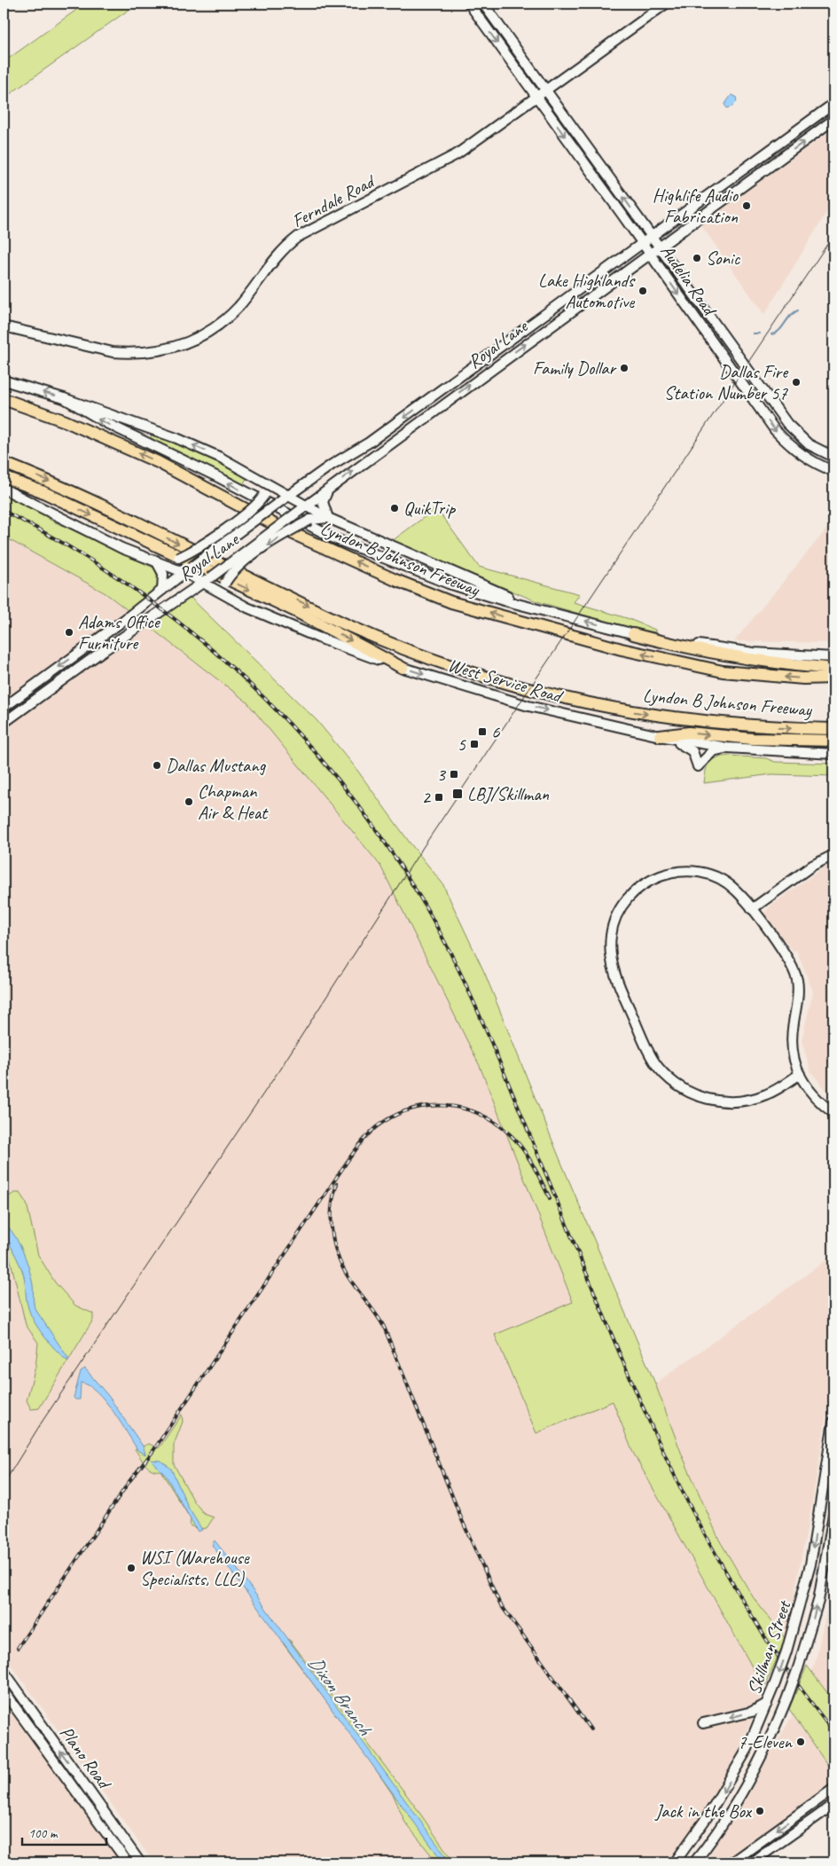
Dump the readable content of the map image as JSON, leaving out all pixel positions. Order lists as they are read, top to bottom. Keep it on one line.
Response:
{"streets":{"highway":["Lyndon B Johnson Freeway"],"main road":["Ferndale Road","Audelia Road","Royal Lane","West Service Road","Skillman Street","Plano Road"]},"crossings":[["Ferndale Road","Audelia Road"],["Audelia Road","Royal Lane"],["Royal Lane","West Service Road"]],"water":["Dixon Branch"],"places":{"other":["Highlife Audio Fabrication","Sonic","Lake Highlands Automotive","Family Dollar","Dallas Fire Station Number 57","QuikTrip","Adams Office Furniture","Dallas Mustang","Chapman Air & Heat","WSI (Warehouse Specialists, LLC)","7-Eleven","Jack in the Box"],"transit":["6","5","3","LBJ/Skillman","2"]},"scale_bar":"100 m"}
